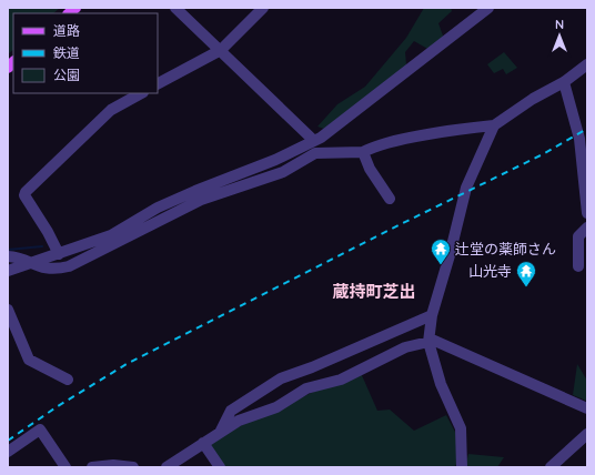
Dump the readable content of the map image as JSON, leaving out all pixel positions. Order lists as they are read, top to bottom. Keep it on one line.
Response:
{"districts":["蔵持町芝出"],"places":{"temple":["辻堂の薬師さん","山光寺"]},"legend":["道路","鉄道","公園"],"north":"top"}
